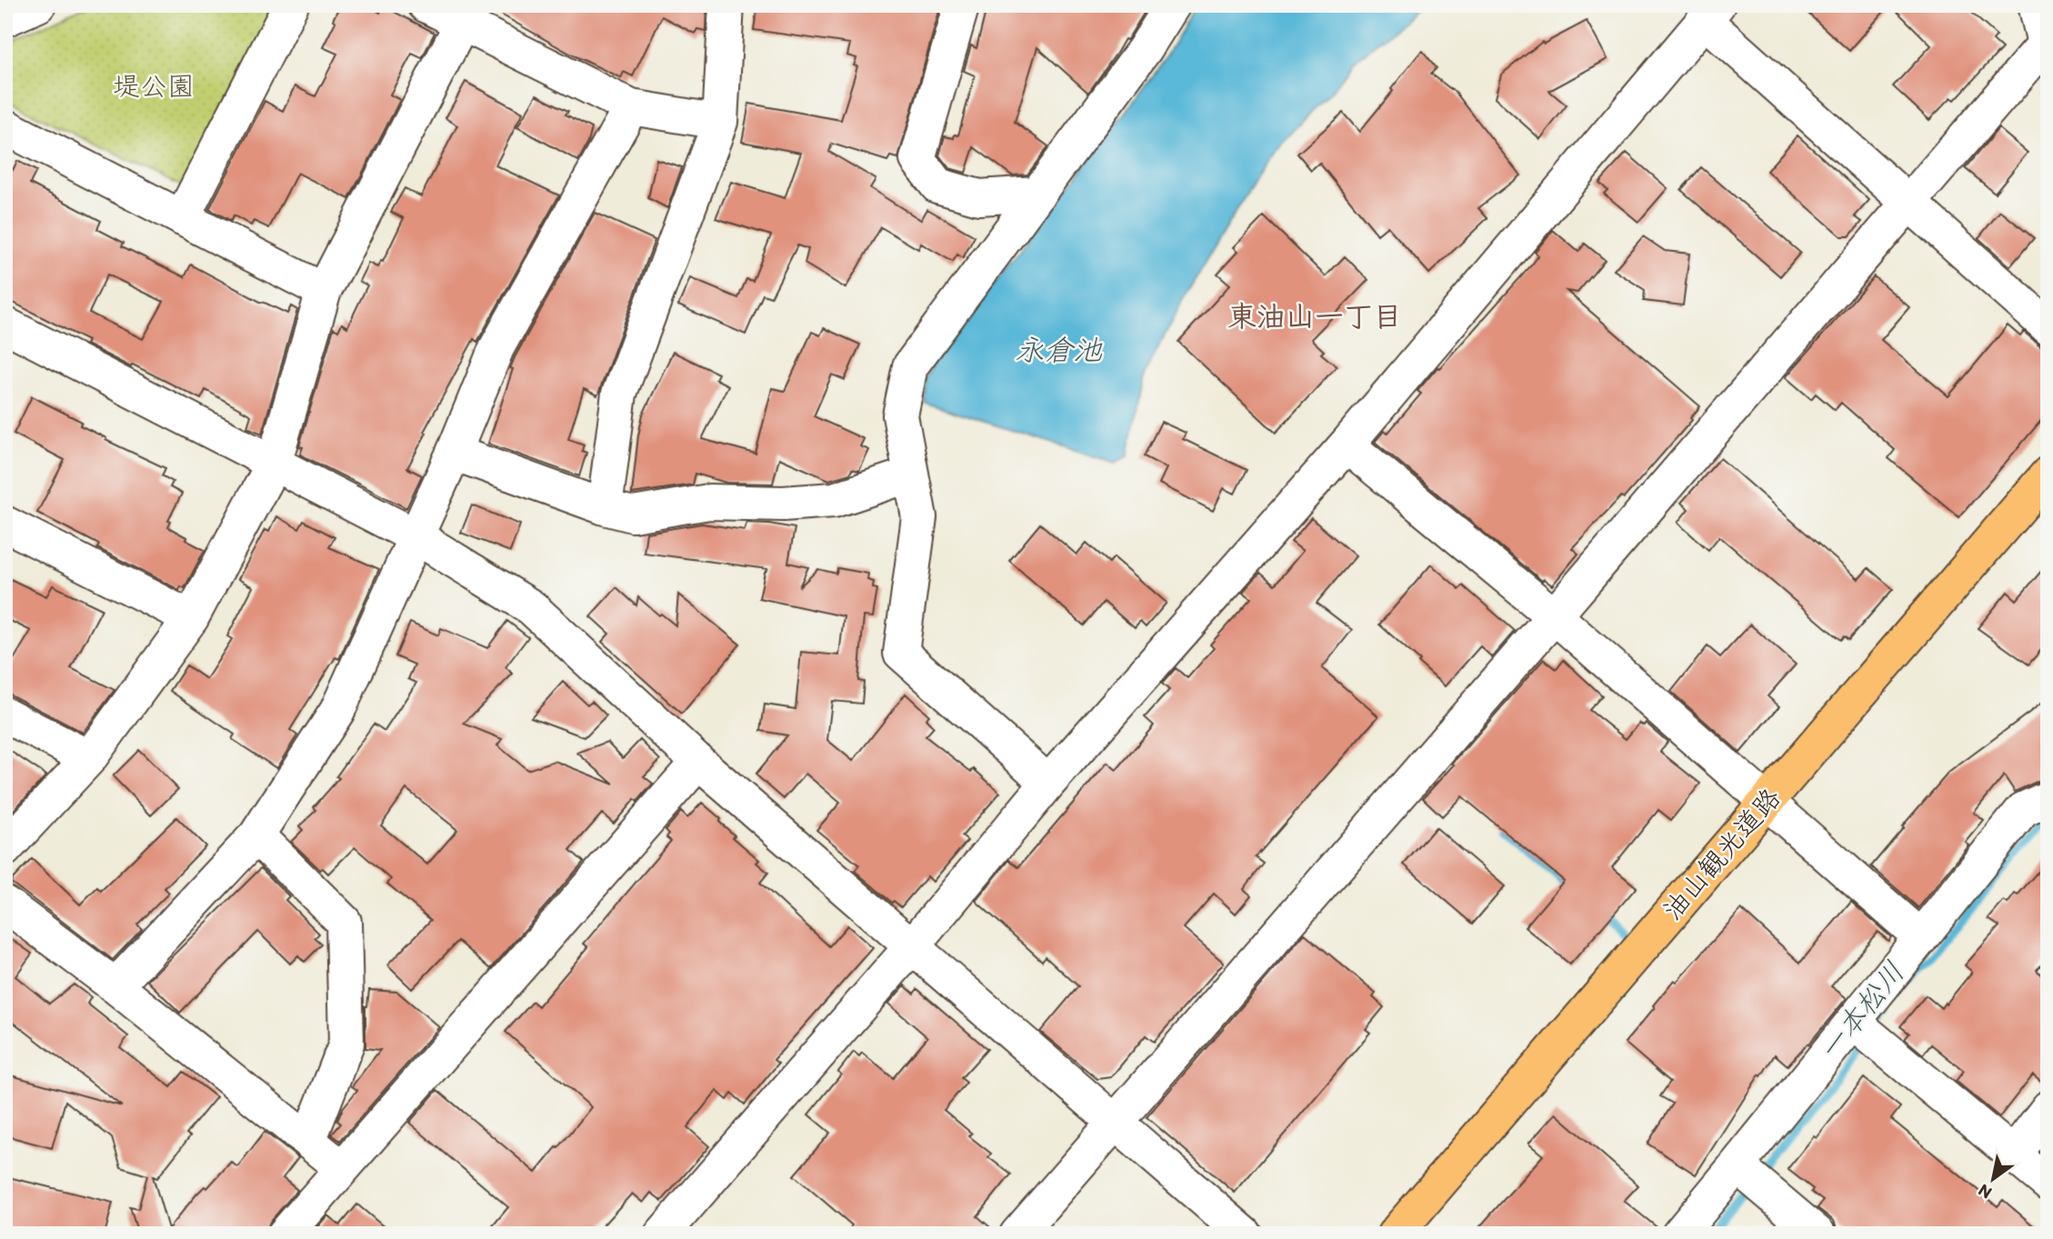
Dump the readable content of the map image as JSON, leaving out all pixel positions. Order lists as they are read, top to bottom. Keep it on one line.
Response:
{"streets":{"main road":["油山観光道路"]},"districts":["東油山一丁目"],"water":["永倉池","一本松川"],"parks":["堤公園"],"north":"bottom left"}
